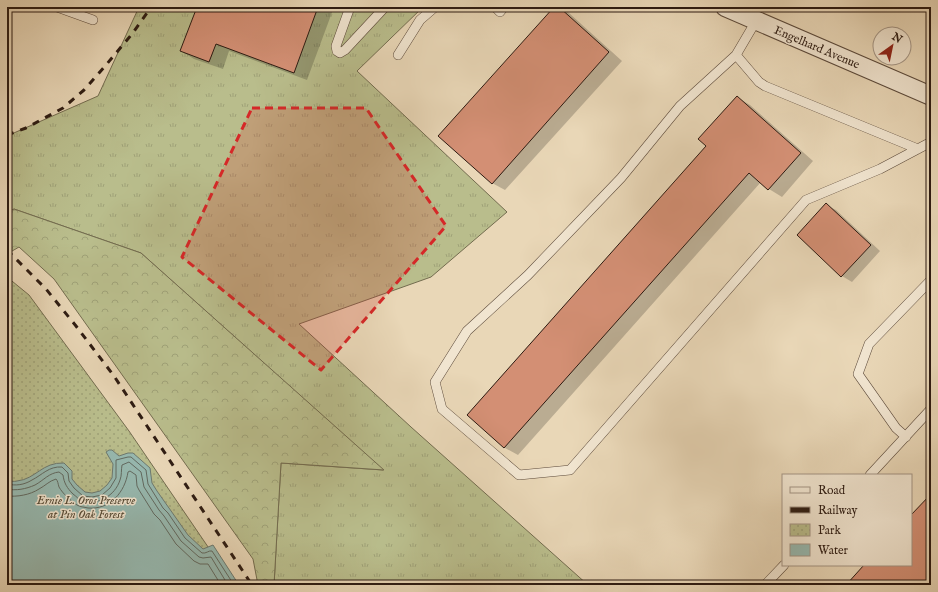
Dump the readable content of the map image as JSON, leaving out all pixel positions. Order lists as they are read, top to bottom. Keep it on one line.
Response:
{"streets":{"street":["Engelhard Avenue"]},"parks":["Ernie L. Oros Preserve at Pin Oak Forest"],"legend":["Road","Railway","Park","Water"],"north":"top right"}
